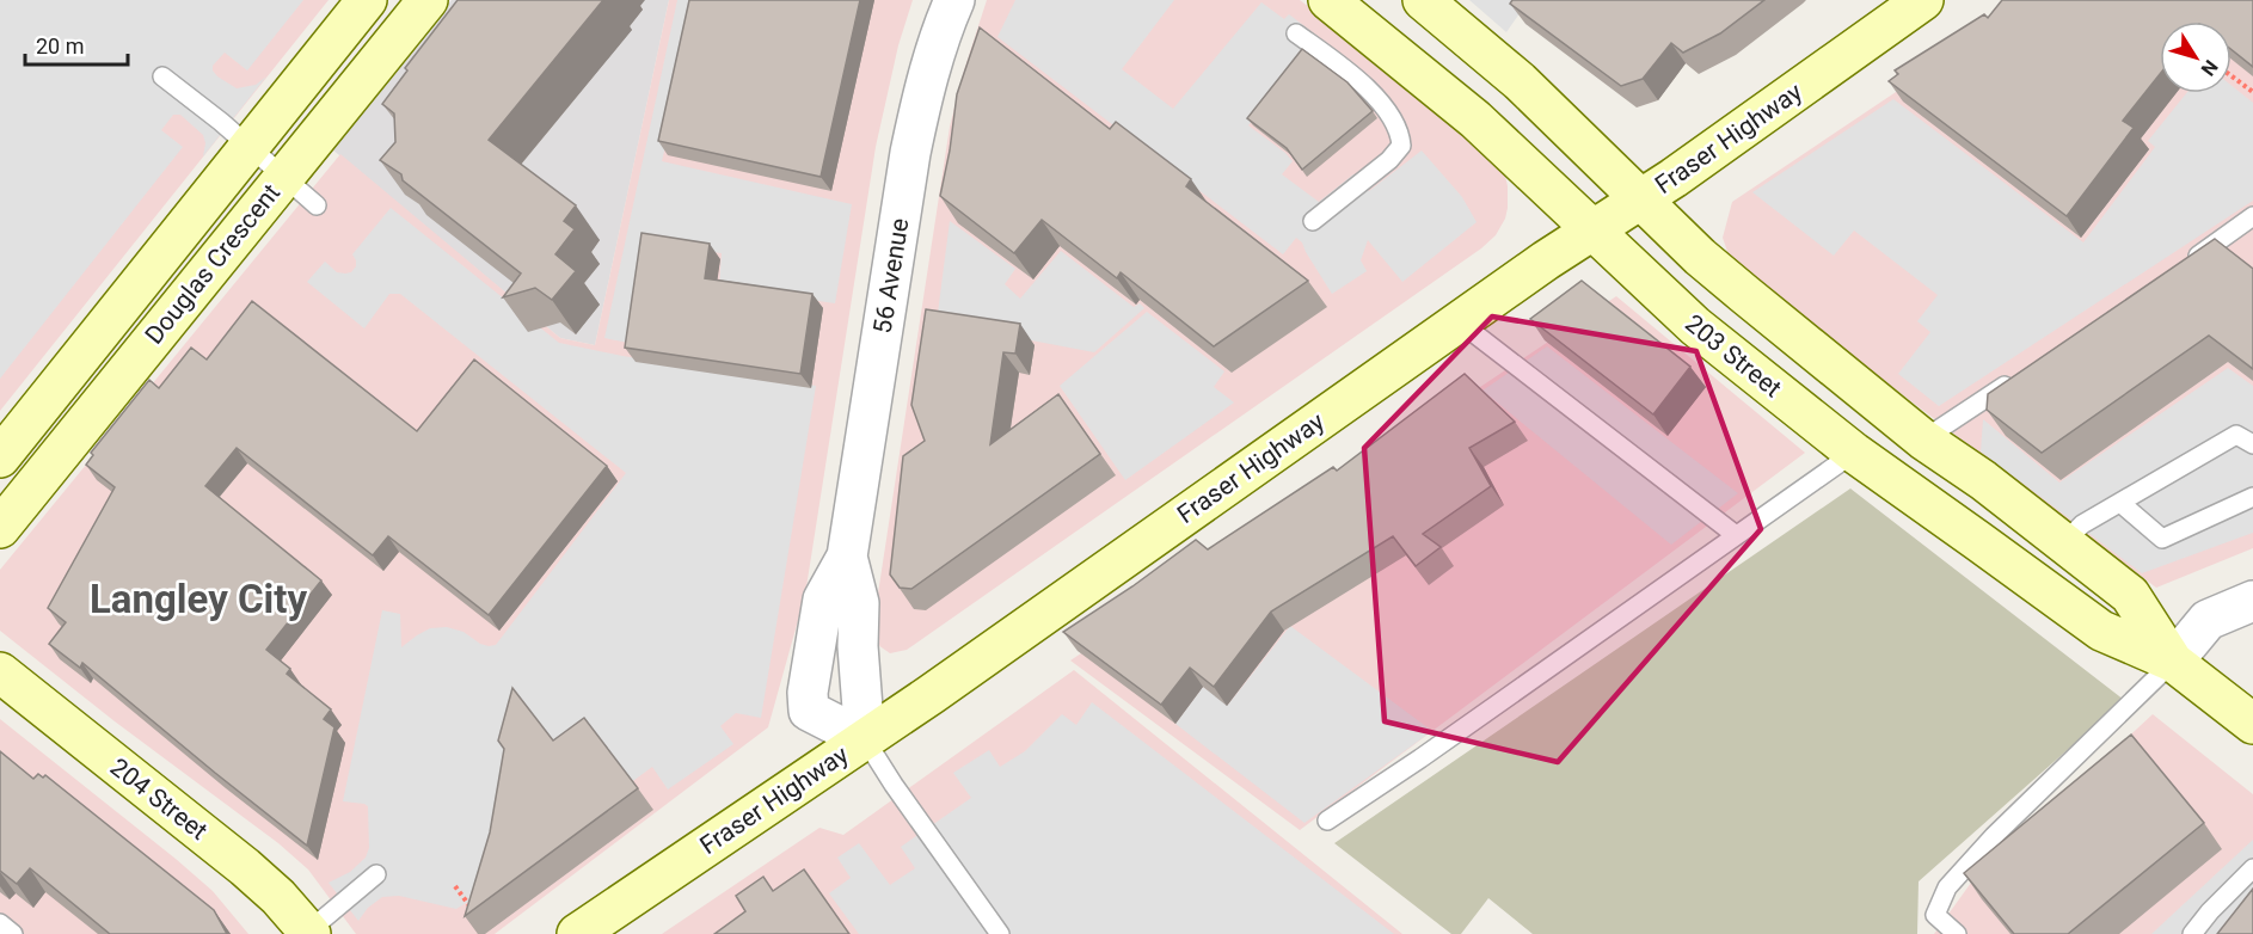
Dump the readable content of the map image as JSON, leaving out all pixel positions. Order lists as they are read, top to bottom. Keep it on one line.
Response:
{"streets":{"main road":["Fraser Highway","Douglas Crescent","203 Street","204 Street"],"street":["56 Avenue"]},"crossings":[["Fraser Highway","56 Avenue"],["Fraser Highway","203 Street"]],"districts":["Langley City"],"scale_bar":"20 m","north":"bottom right"}
